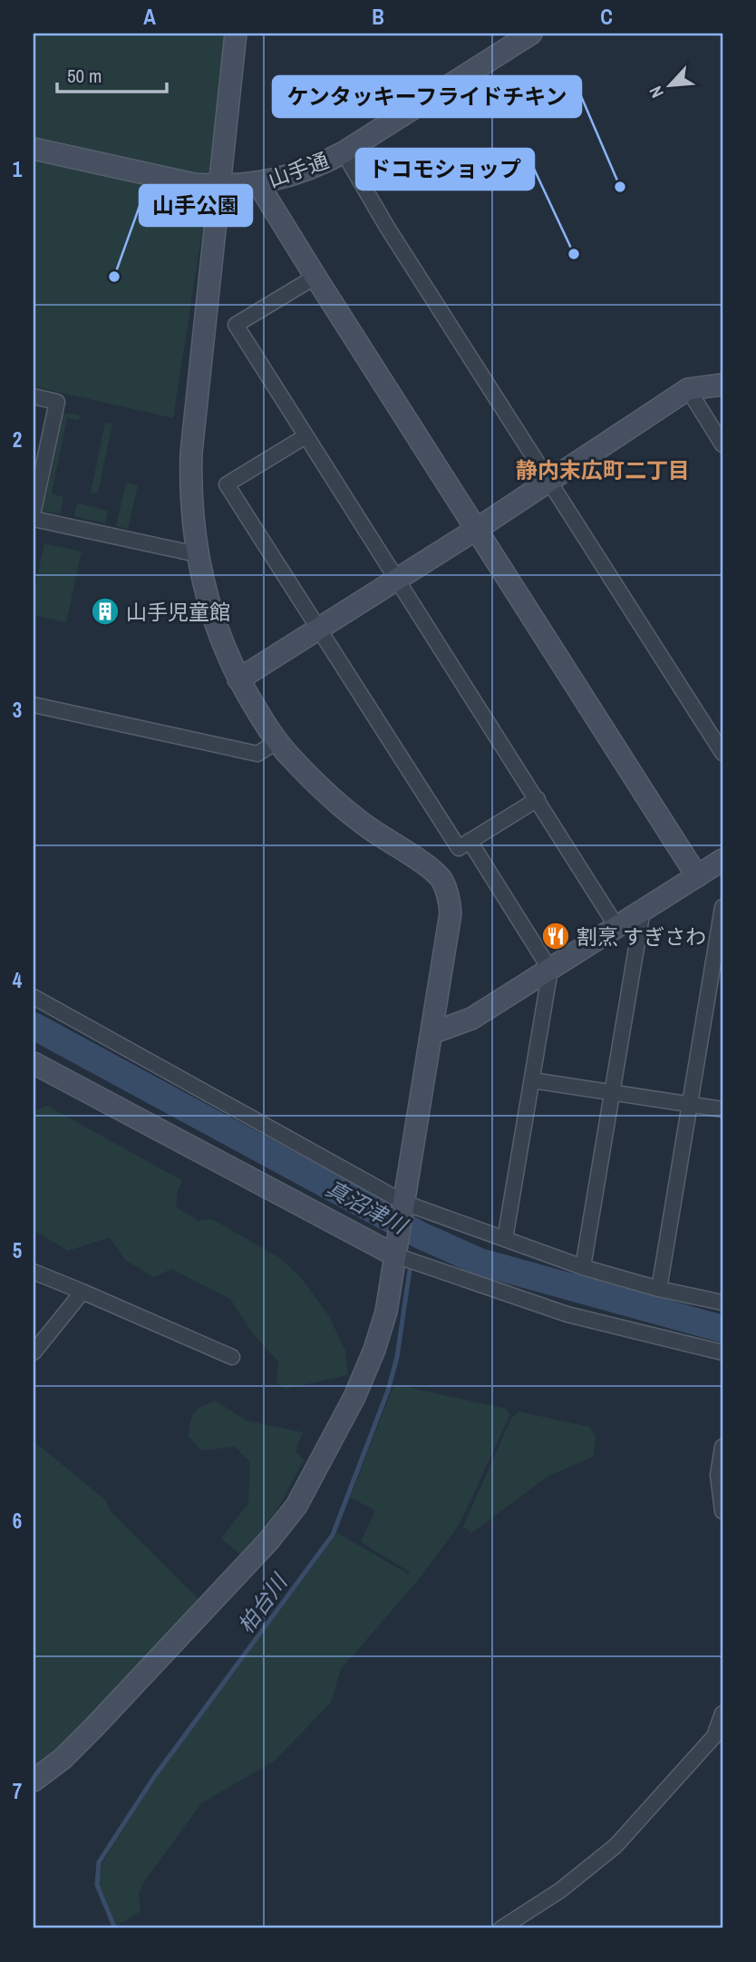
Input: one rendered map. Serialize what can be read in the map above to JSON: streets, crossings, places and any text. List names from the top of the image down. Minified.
{"streets":{"street":["山手通"]},"districts":["静内末広町二丁目"],"water":["真沼津川","柏台川"],"places":{"other":["ケンタッキーフライドチキン","ドコモショップ","山手公園"],"building":["山手児童館"],"restaurant":["割烹 すぎさわ"]},"scale_bar":"50 m","north":"bottom left","grid":{"columns":["A","B","C"],"rows":["1","2","3","4","5","6","7"]}}
